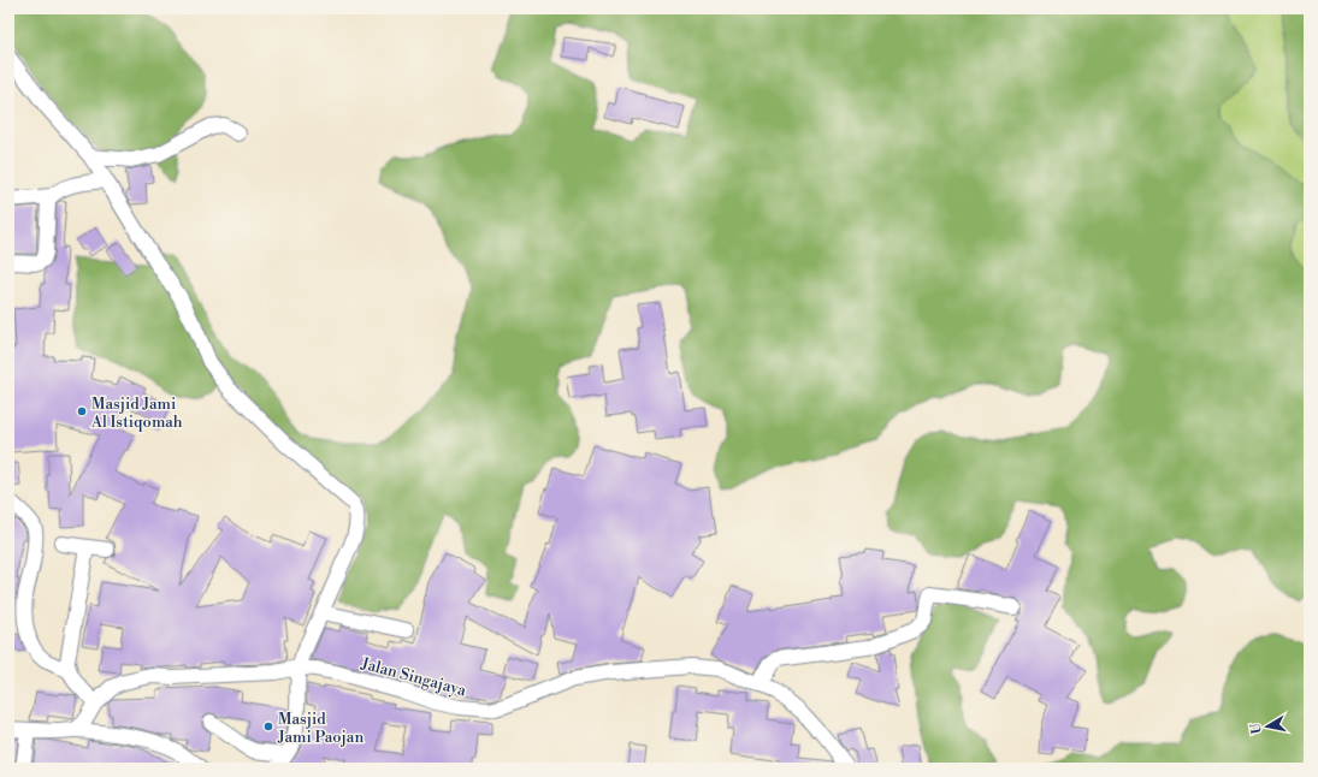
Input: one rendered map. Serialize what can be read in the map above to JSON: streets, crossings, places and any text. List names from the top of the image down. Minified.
{"streets":{"street":["Jalan Singajaya"]},"places":["Masjid Jami Al Istiqomah","Masjid Jami Paojan"],"north":"left"}
